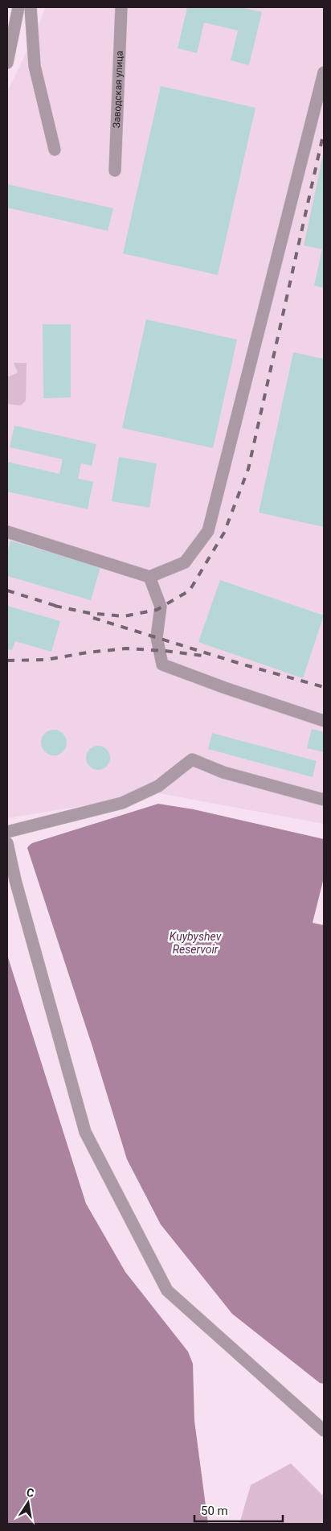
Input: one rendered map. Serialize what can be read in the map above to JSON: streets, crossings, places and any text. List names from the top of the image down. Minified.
{"streets":{"street":["Заводская улица"]},"water":["Kuybyshev Reservoir"],"scale_bar":"50 m","north":"top"}
